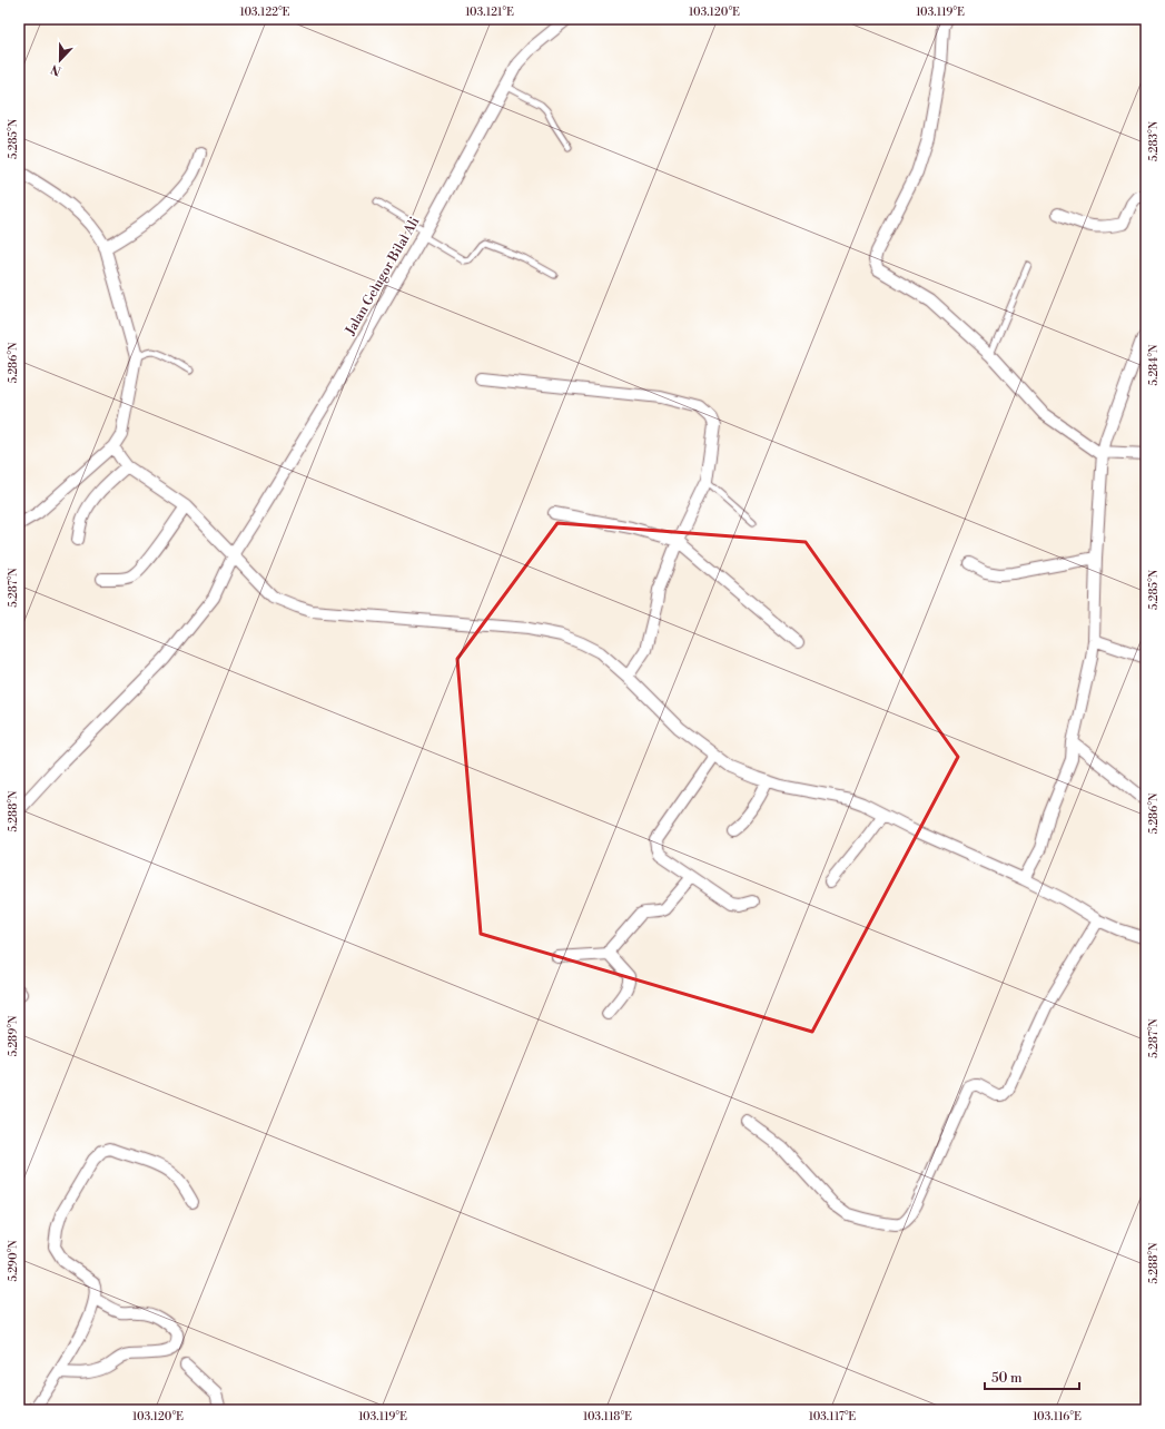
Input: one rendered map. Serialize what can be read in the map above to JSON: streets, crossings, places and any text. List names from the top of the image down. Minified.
{"streets":{"street":["Jalan Gelugor Bilal Ali"]},"scale_bar":"50 m","north":"bottom","coordinates":["103.122°E","103.121°E","103.120°E","103.119°E","5.285°N","5.283°N","5.286°N","5.284°N","5.287°N","5.288°N","5.289°N","5.290°N","103.118°E","103.117°E","103.116°E"]}
